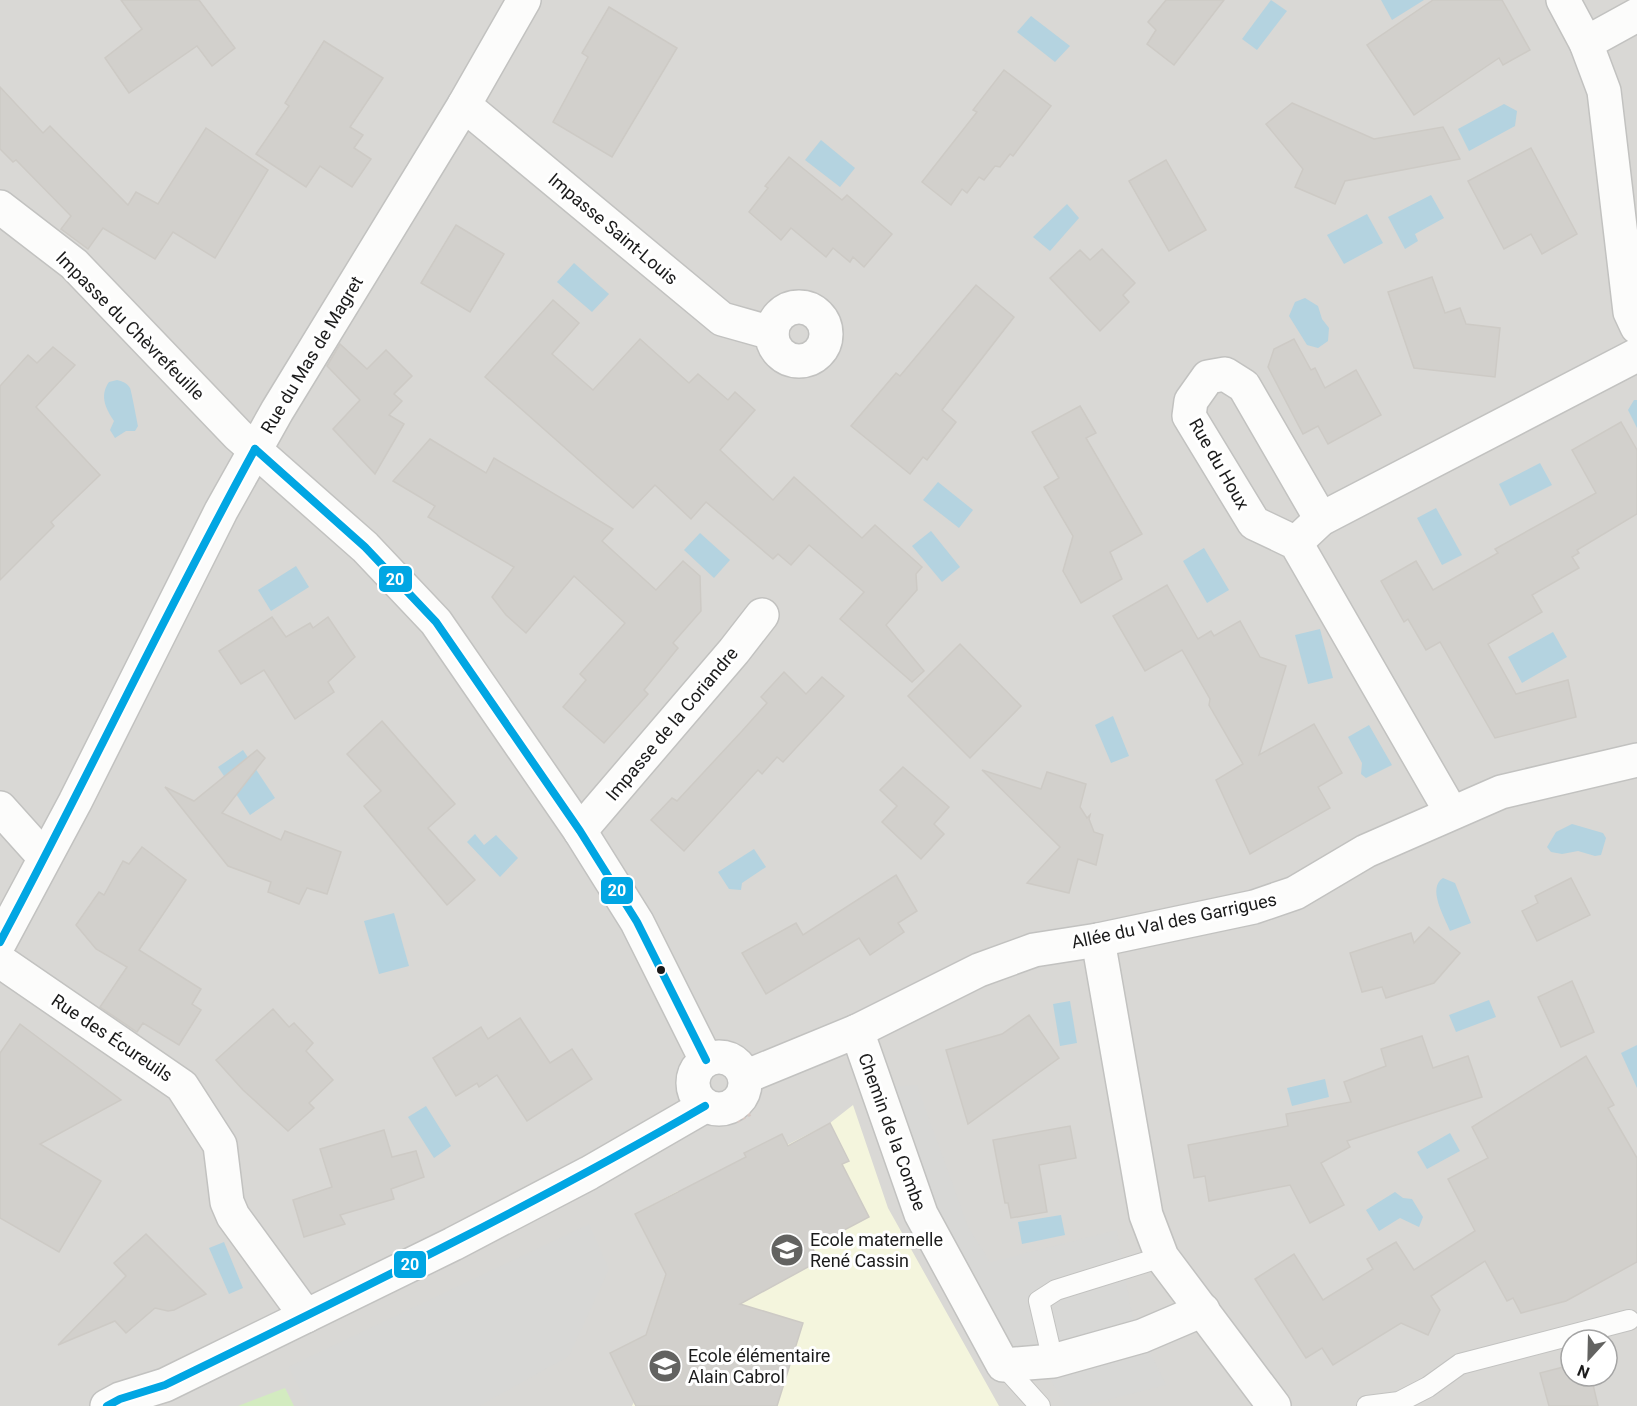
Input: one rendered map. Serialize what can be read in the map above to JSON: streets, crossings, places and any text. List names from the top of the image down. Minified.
{"streets":{"street":["Impasse Saint-Louis","Impasse du Chèvrefeuille","Rue du Mas de Magret","Rue du Houx","Impasse de la Coriandre","Allée du Val des Garrigues","Rue des Écureuils","Chemin de la Combe"]},"crossings":[["Impasse Saint-Louis","Rue du Mas de Magret"],["Impasse du Chèvrefeuille","Rue du Mas de Magret"],["Impasse du Chèvrefeuille","Impasse de la Coriandre"],["Impasse du Chèvrefeuille","Allée du Val des Garrigues"],["Allée du Val des Garrigues","Chemin de la Combe"]],"places":{"school or university":["Ecole maternelle René Cassin","Ecole élémentaire Alain Cabrol"]},"lines":["transit line 20"],"north":"bottom"}
